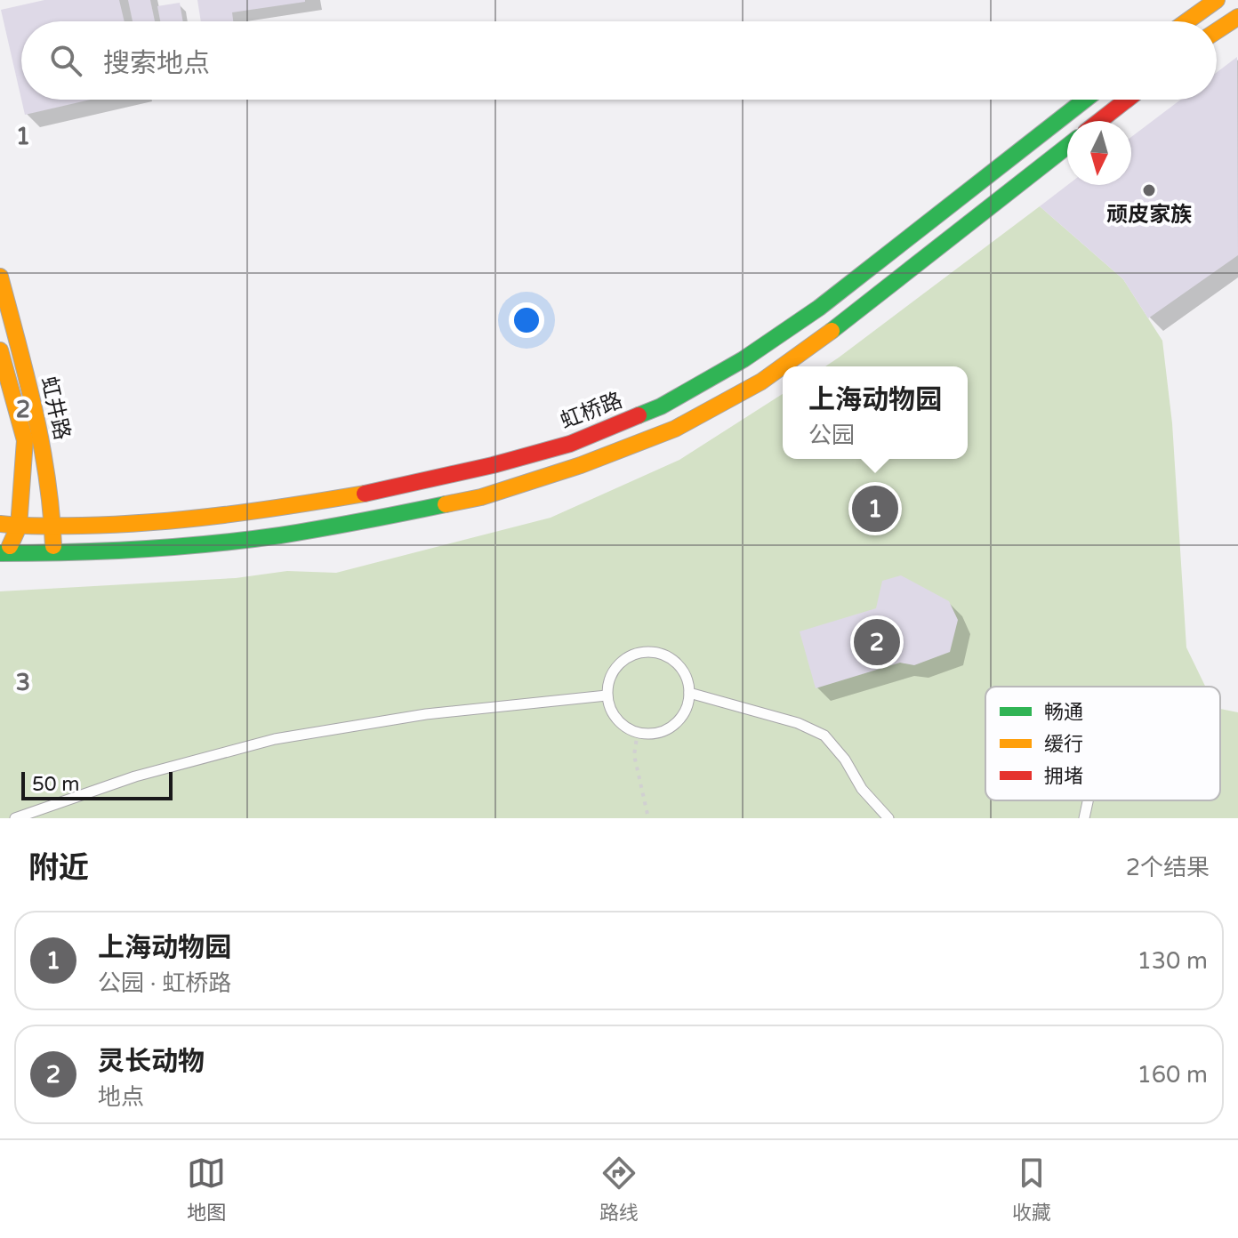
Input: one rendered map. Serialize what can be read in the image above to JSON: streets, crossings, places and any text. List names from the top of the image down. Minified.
{"streets":{"main road":["虹井路","虹桥路"]},"crossings":[["虹井路","虹桥路"]],"places":["顽皮家族"],"legend":["畅通","缓行","拥堵"],"scale_bar":"50 m","north":"bottom","page":{"search":"搜索地点","popup":["上海动物园","公园"],"pins":["1","2"],"scale":"50 m","heading":["附近","2个结果"],"list":[{"mark":"1","name":"上海动物园","note":"公园 · 虹桥路","value":"130 m"},{"mark":"2","name":"灵长动物","note":"地点","value":"160 m"}],"nav":["地图","路线","收藏"]},"grid":{"rows":["1","2","3"]}}
